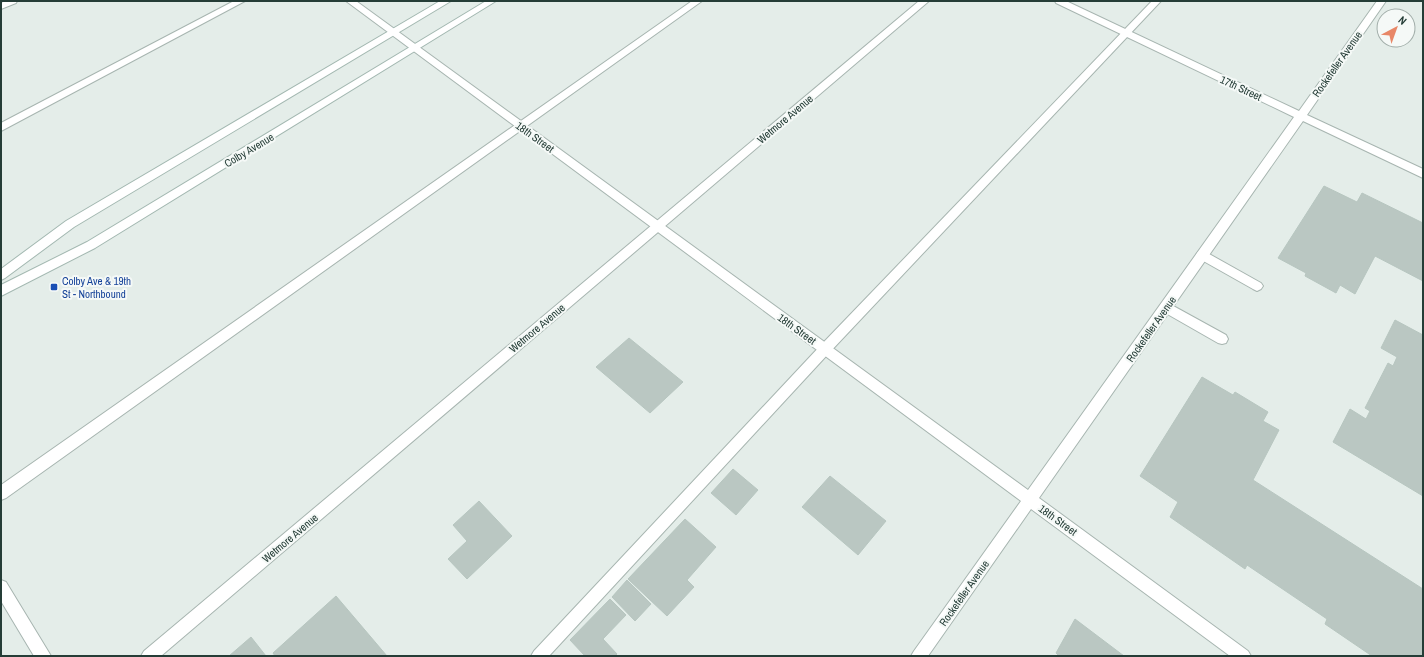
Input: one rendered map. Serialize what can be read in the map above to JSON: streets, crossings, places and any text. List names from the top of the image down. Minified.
{"streets":{"street":["Rockefeller Avenue","17th Street","Wetmore Avenue","18th Street","Colby Avenue"]},"crossings":[["Rockefeller Avenue","17th Street"],["Rockefeller Avenue","18th Street"],["Wetmore Avenue","18th Street"],["18th Street","Colby Avenue"]],"places":{"transit":["Colby Ave & 19th St - Northbound"]},"north":"top right"}
